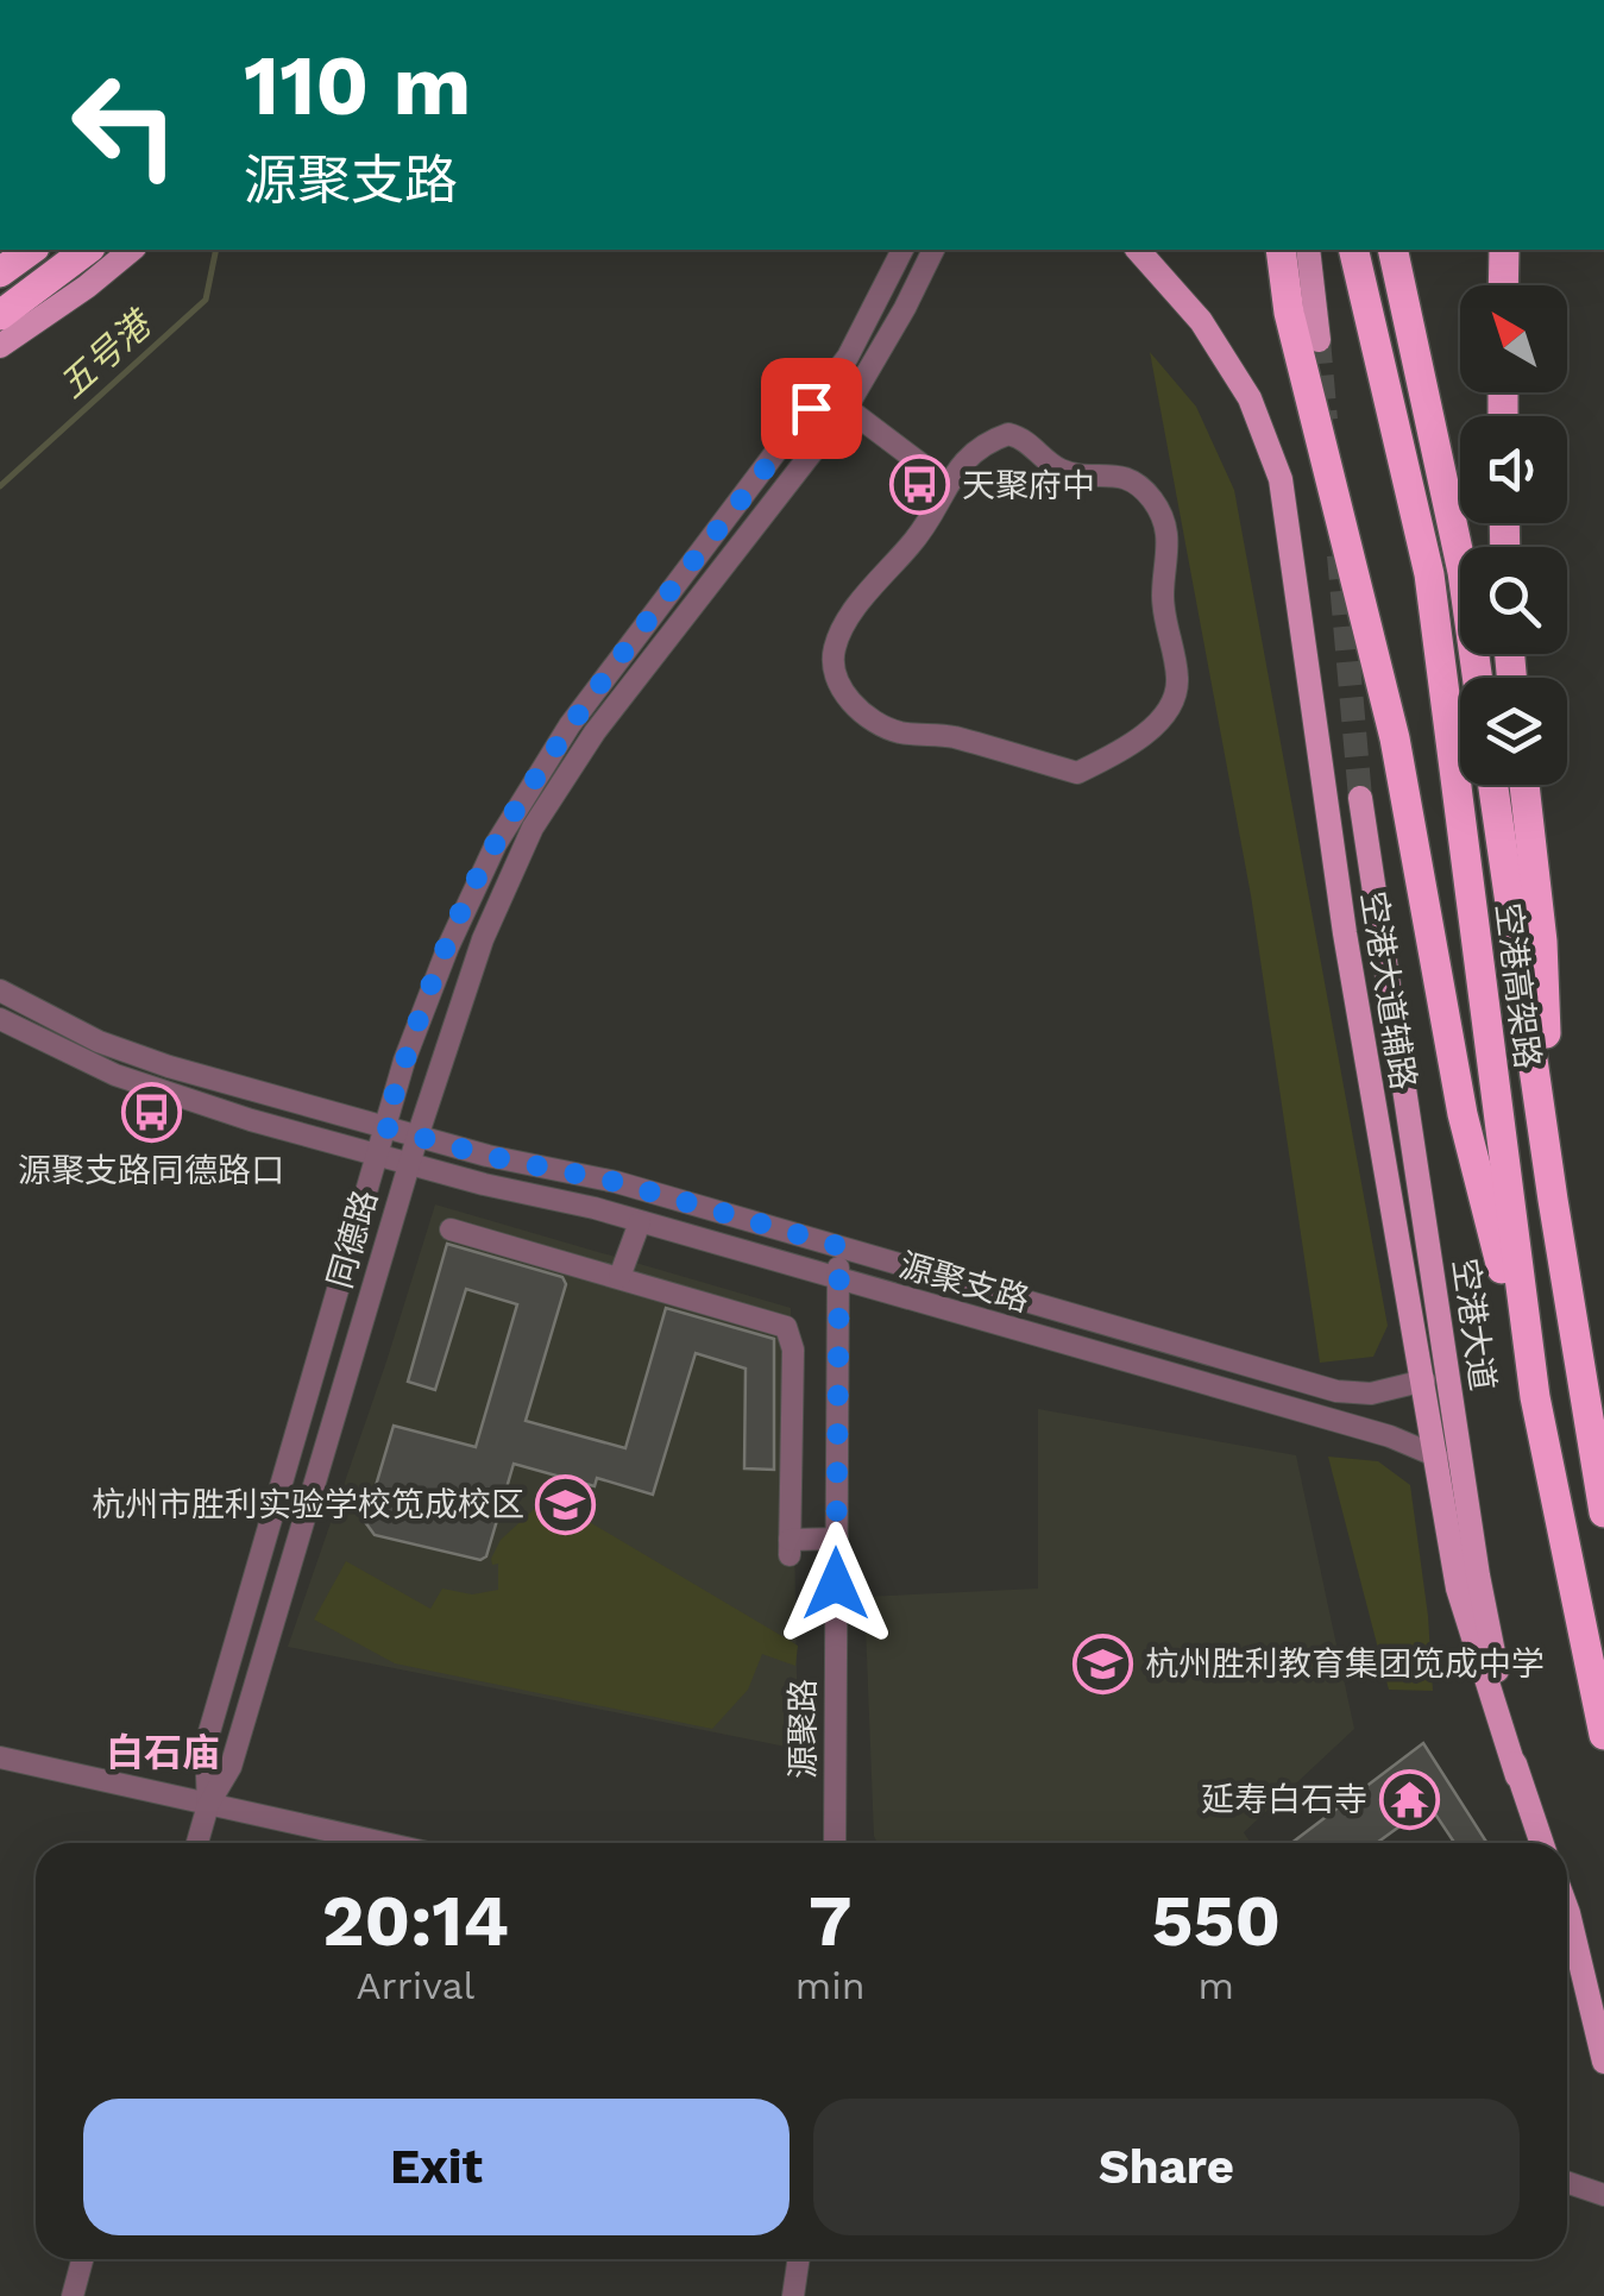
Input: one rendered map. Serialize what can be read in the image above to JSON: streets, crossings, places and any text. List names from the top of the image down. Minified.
{"streets":{"highway":["空港高架路"],"main road":["空港大道辅路","空港大道"],"street":["同德路","源聚支路","源聚路"]},"crossings":[["空港大道辅路","源聚支路"],["空港大道辅路","空港大道"],["同德路","源聚支路"],["源聚支路","源聚路"]],"districts":["白石庙"],"water":["五号港"],"places":{"bus stop":["天聚府中","源聚支路同德路口"],"school or university":["杭州市胜利实验学校笕成校区","杭州胜利教育集团笕成中学"],"temple":["延寿白石寺"]},"north":"top left","page":{"turn":["110 m","源聚支路"],"eta":["20:14","Arrival","7","min","550","m"],"buttons":["Exit","Share"]}}
